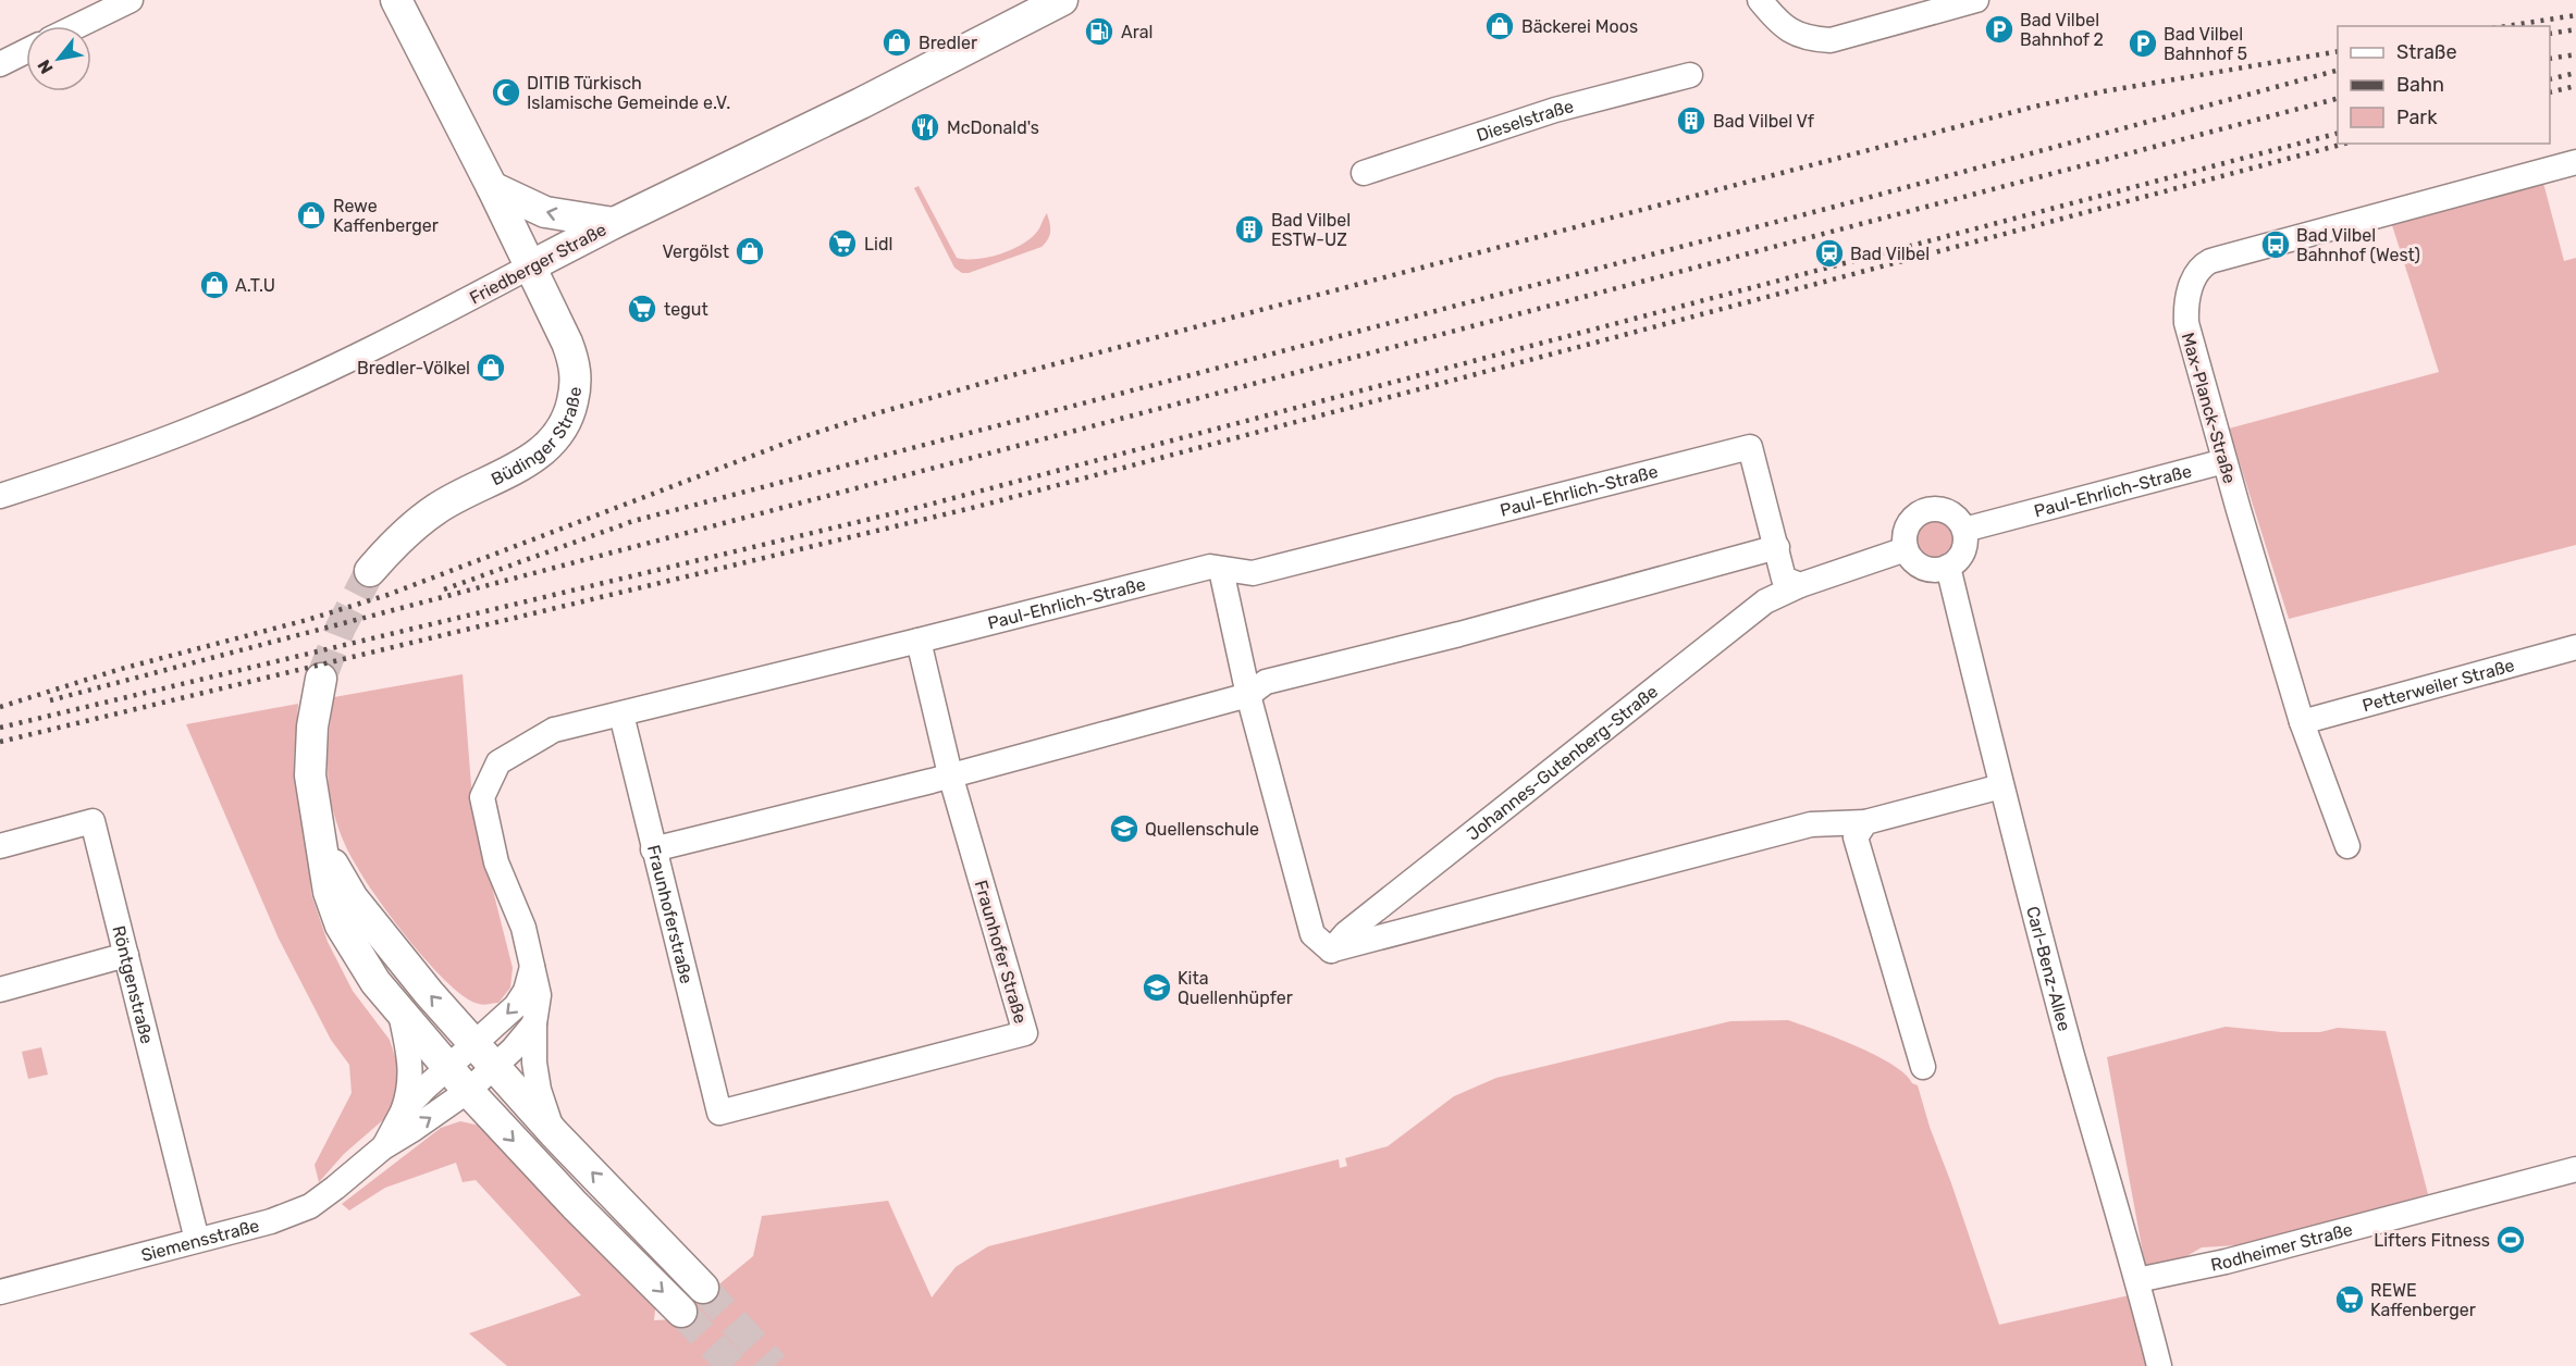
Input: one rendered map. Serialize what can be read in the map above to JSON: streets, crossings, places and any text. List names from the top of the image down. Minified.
{"streets":{"main road":["Friedberger Straße","Büdinger Straße"],"street":["Dieselstraße","Max-Planck-Straße","Paul-Ehrlich-Straße","Petterweiler Straße","Johannes-Gutenberg-Straße","Fraunhoferstraße","Fraunhofer Straße","Carl-Benz-Allee","Röntgenstraße","Siemensstraße","Rodheimer Straße"]},"crossings":[["Friedberger Straße","Büdinger Straße"],["Max-Planck-Straße","Paul-Ehrlich-Straße"],["Max-Planck-Straße","Petterweiler Straße"],["Paul-Ehrlich-Straße","Johannes-Gutenberg-Straße"],["Paul-Ehrlich-Straße","Fraunhoferstraße"],["Paul-Ehrlich-Straße","Fraunhofer Straße"],["Paul-Ehrlich-Straße","Carl-Benz-Allee"],["Fraunhoferstraße","Fraunhofer Straße"],["Carl-Benz-Allee","Rodheimer Straße"],["Röntgenstraße","Siemensstraße"]],"places":{"shop":["Bäckerei Moos","Bredler","Rewe Kaffenberger","Vergölst","A.T.U","Bredler-Völkel"],"parking":["Bad Vilbel Bahnhof 2","Bad Vilbel Bahnhof 5"],"fuel station":["Aral"],"mosque":["DITIB Türkisch Islamische Gemeinde e.V."],"building":["Bad Vilbel Vf","Bad Vilbel ESTW-UZ"],"restaurant":["McDonald's"],"supermarket":["Lidl","tegut","REWE Kaffenberger"],"bus stop":["Bad Vilbel Bahnhof (West)"],"station":["Bad Vilbel"],"school or university":["Quellenschule","Kita Quellenhüpfer"],"sports":["Lifters Fitness"]},"legend":["Straße","Bahn","Park"],"north":"bottom left"}
